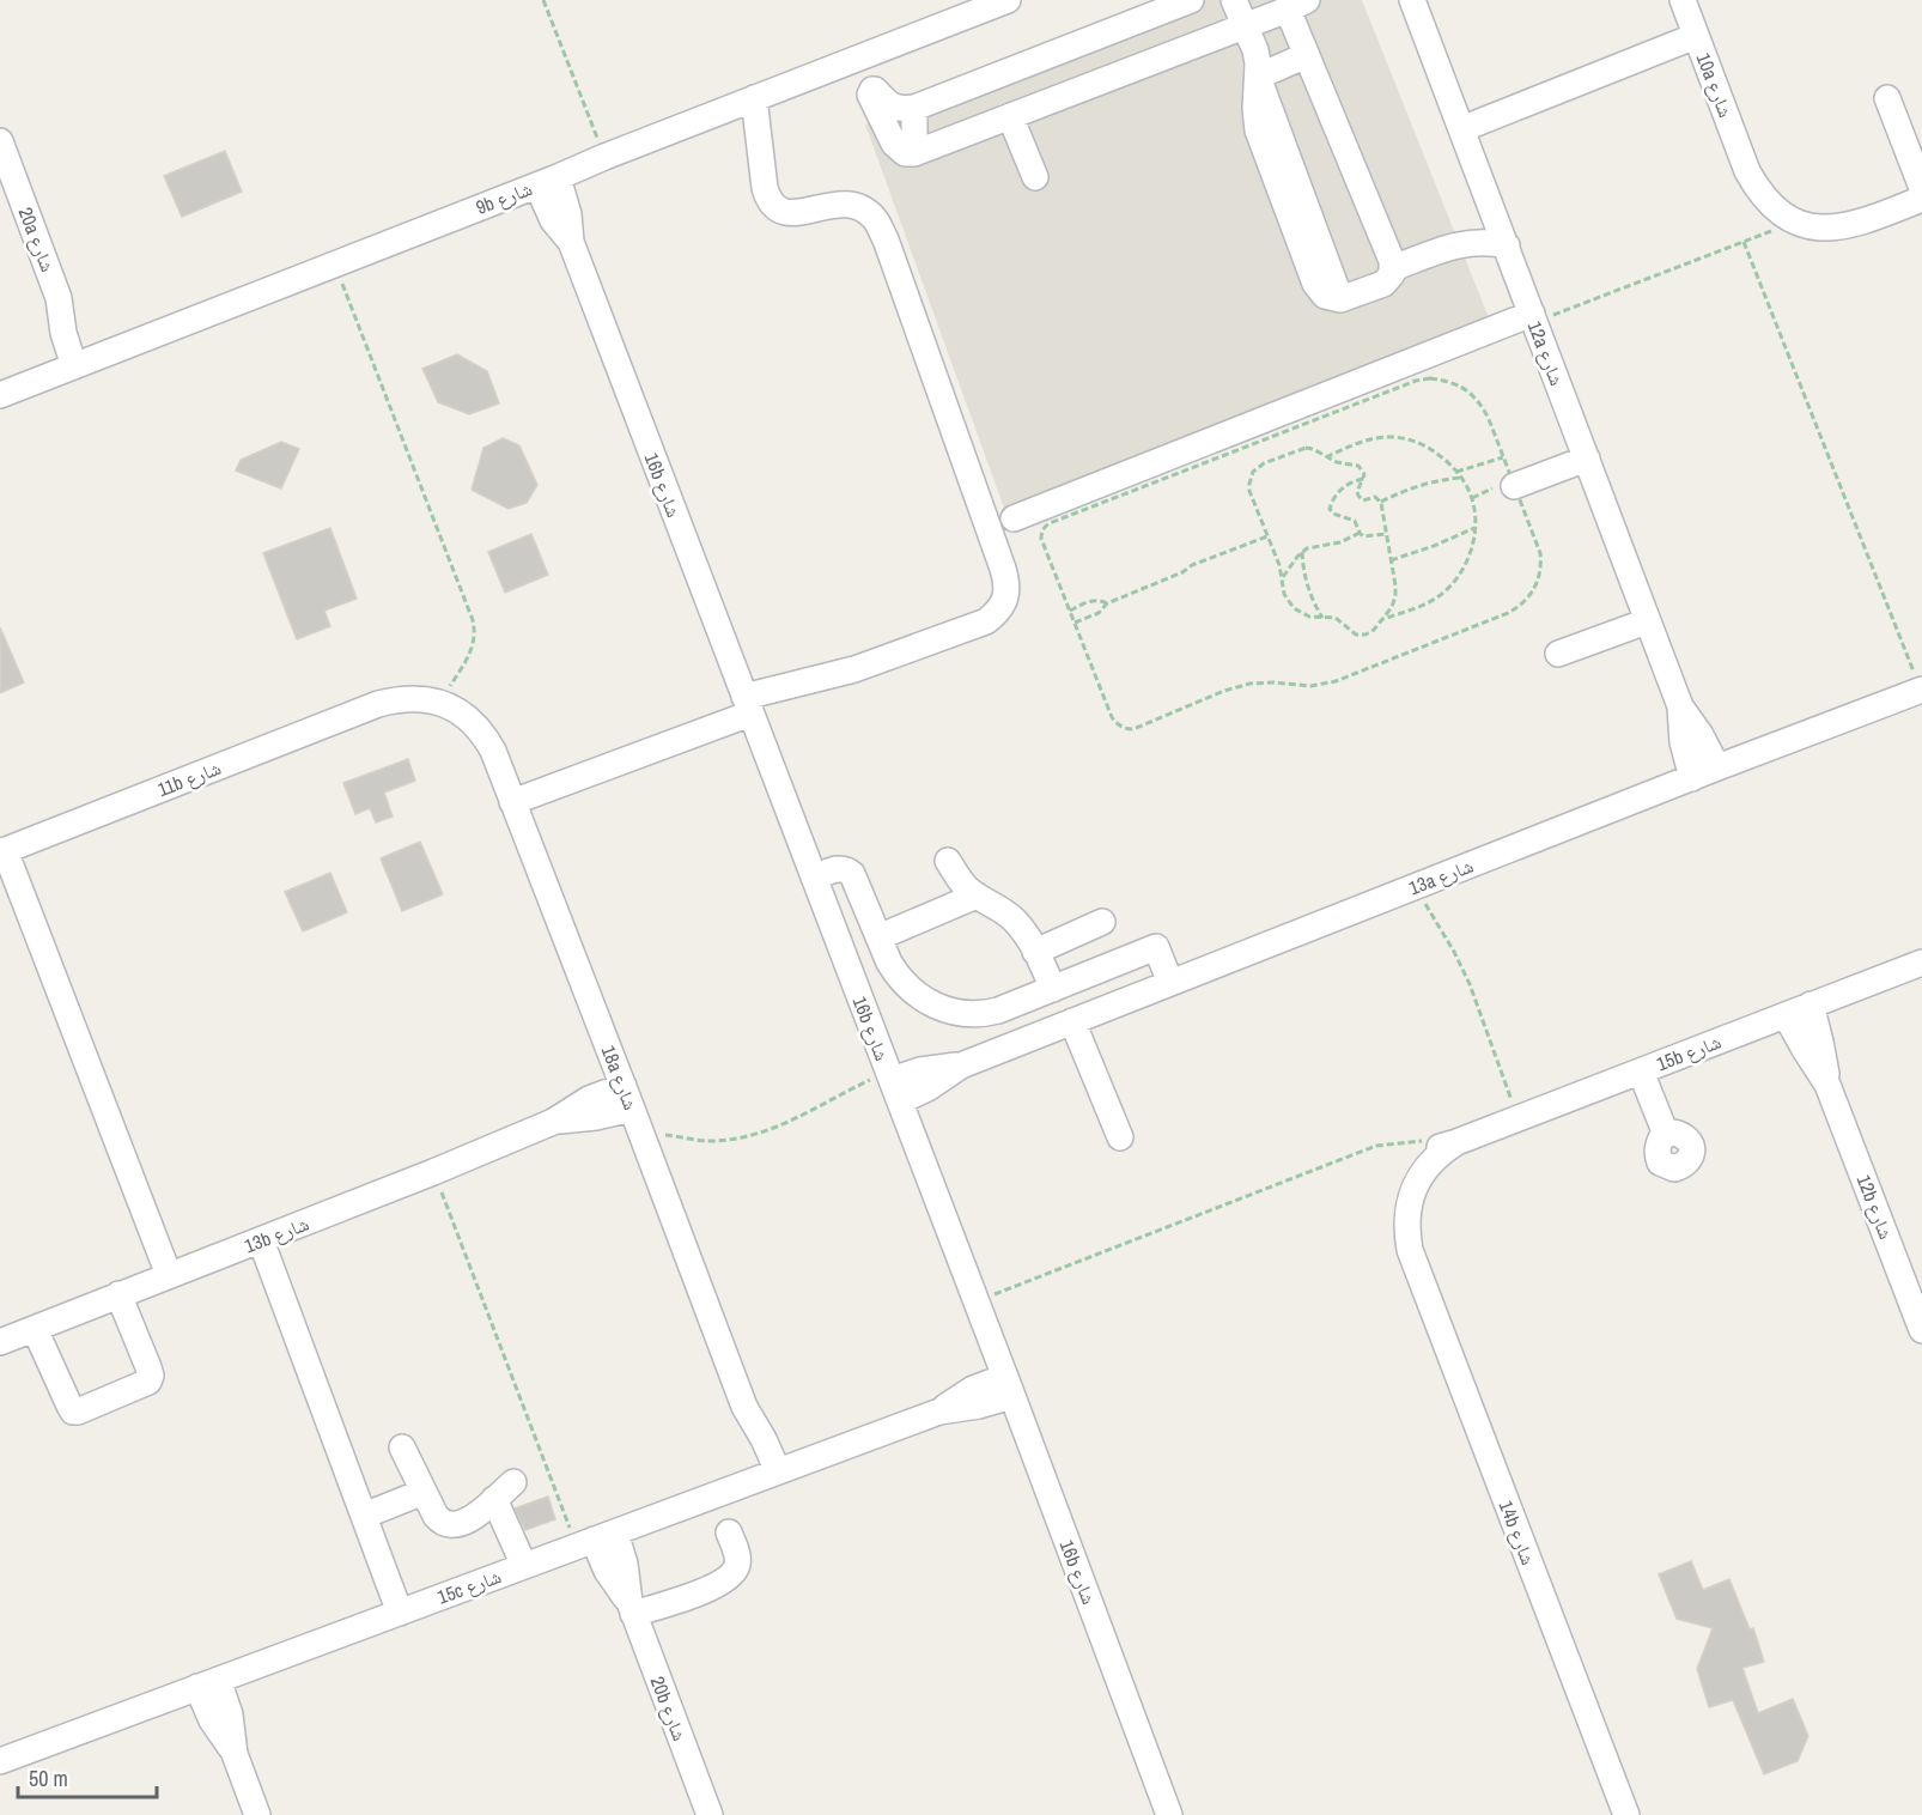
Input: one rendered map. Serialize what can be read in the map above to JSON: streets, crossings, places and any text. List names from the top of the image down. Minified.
{"streets":{"street":["10a شارع","9b شارع","20a شارع","12a شارع","16b شارع","11b شارع","13a شارع","15b شارع","18a شارع","12b شارع","13b شارع","14b شارع","15c شارع","20b شارع"]},"crossings":[["9b شارع","20a شارع"],["9b شارع","16b شارع"],["12a شارع","13a شارع"],["16b شارع","13a شارع"],["16b شارع","15c شارع"],["11b شارع","18a شارع"],["15b شارع","12b شارع"],["15b شارع","14b شارع"],["18a شارع","13b شارع"],["18a شارع","15c شارع"],["15c شارع","20b شارع"]],"scale_bar":"50 m"}
